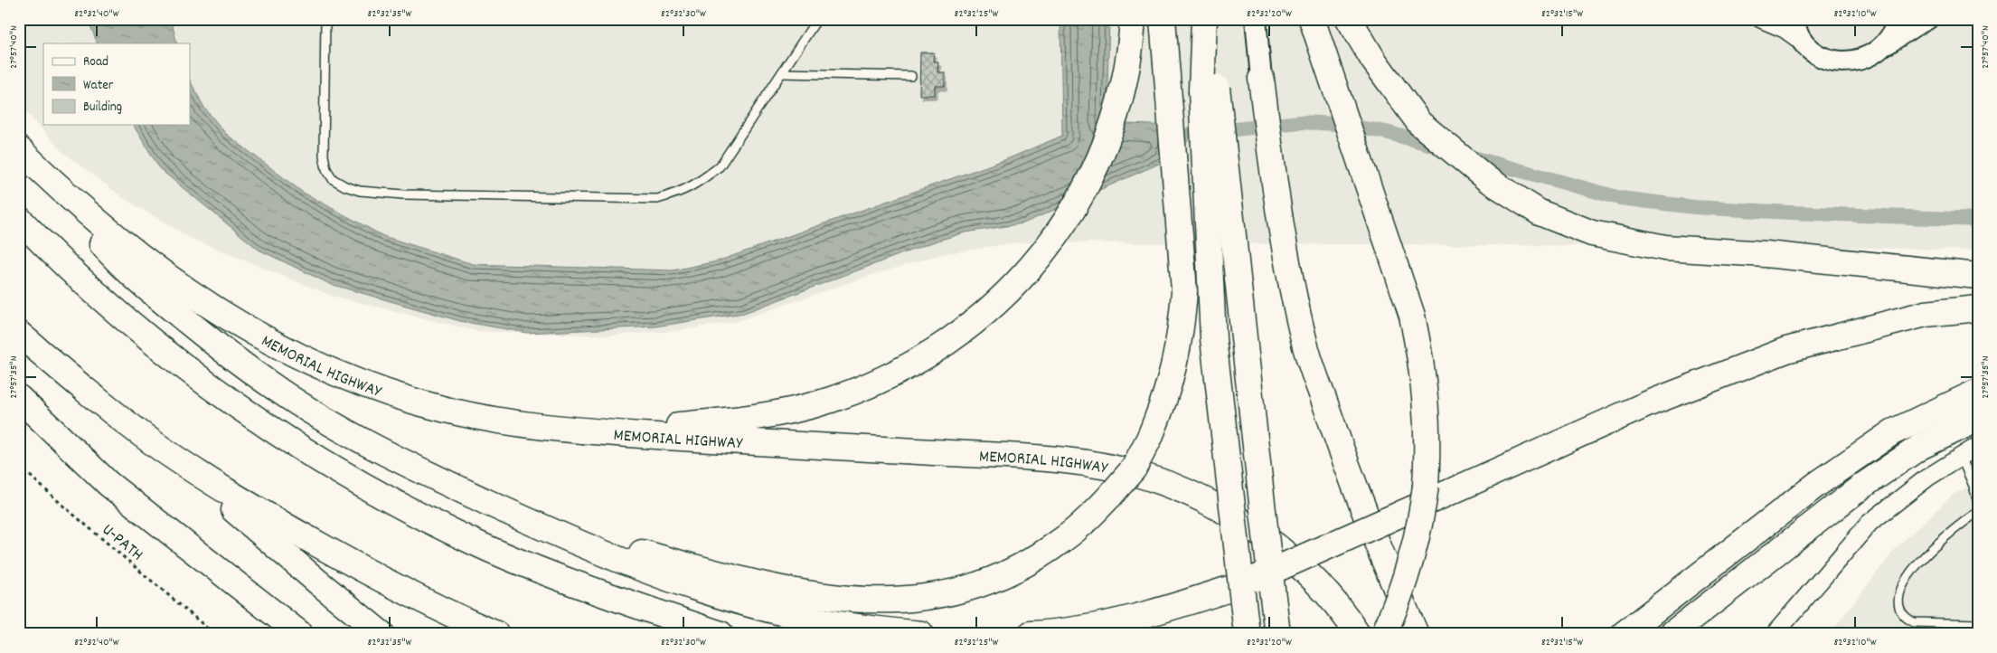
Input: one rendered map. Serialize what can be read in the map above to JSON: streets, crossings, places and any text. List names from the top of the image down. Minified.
{"streets":{"highway":["MEMORIAL HIGHWAY"],"path":["U-PATH"]},"legend":["Road","Water","Building"],"coordinates":["82°32'40\"W","82°32'35\"W","82°32'30\"W","82°32'25\"W","82°32'20\"W","82°32'15\"W","82°32'10\"W","27°57'40\"N","27°57'35\"N"]}
